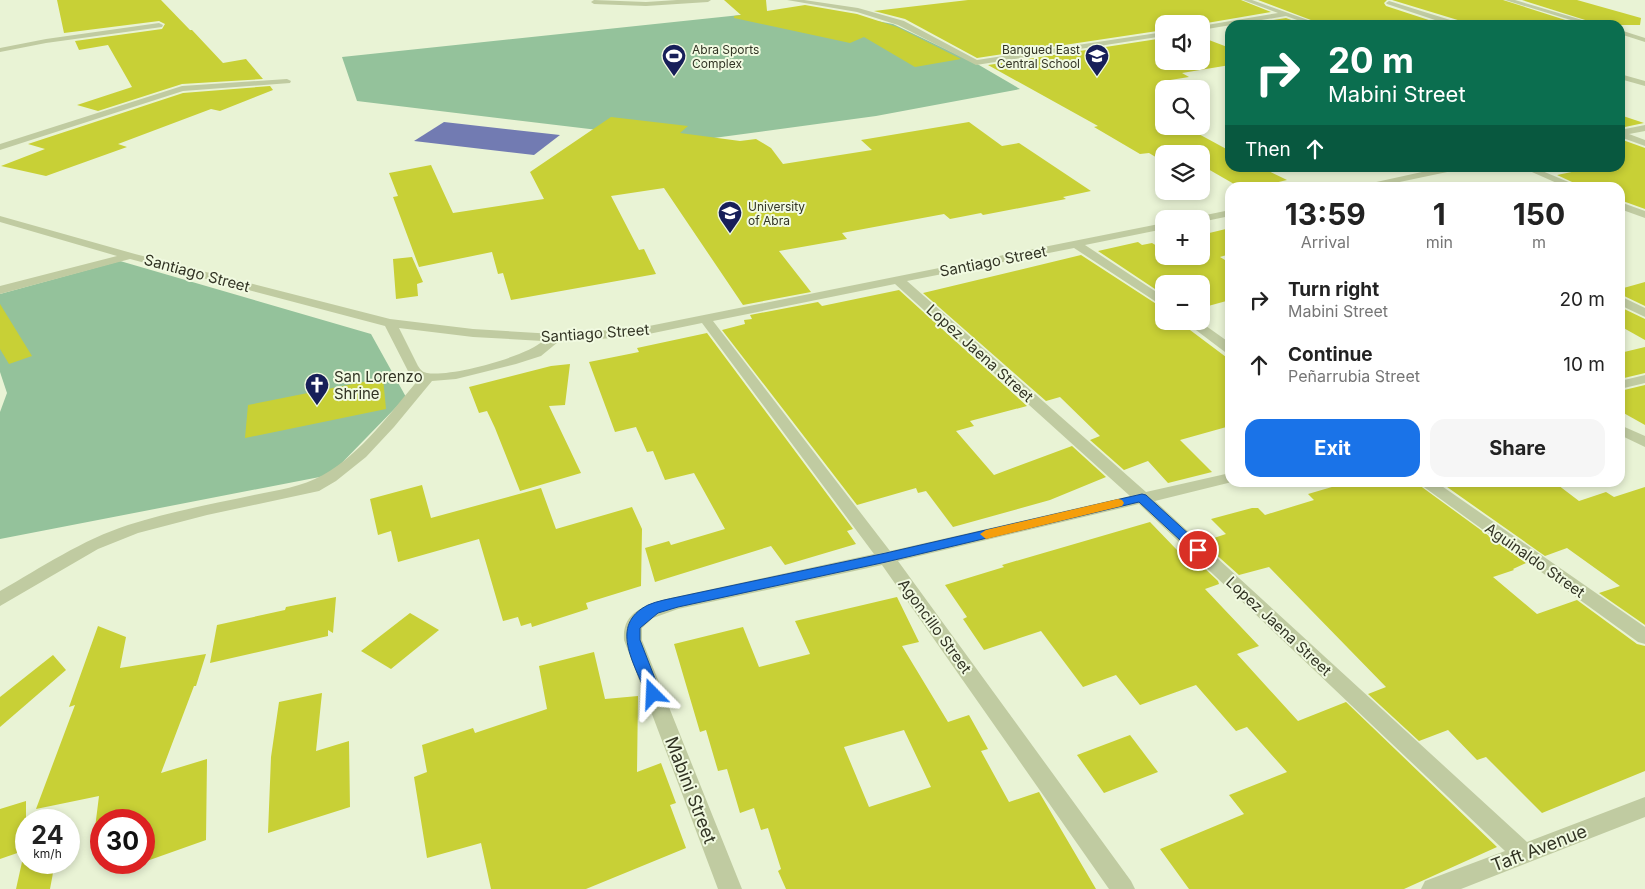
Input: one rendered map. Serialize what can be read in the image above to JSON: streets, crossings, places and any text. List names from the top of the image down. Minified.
{"streets":{"street":["Santiago Street","Lopez Jaena Street","Aguinaldo Street","Agoncillo Street","Mabini Street","Taft Avenue"]},"crossings":[["Santiago Street","Lopez Jaena Street"],["Santiago Street","Agoncillo Street"],["Lopez Jaena Street","Mabini Street"],["Lopez Jaena Street","Taft Avenue"],["Agoncillo Street","Mabini Street"]],"places":{"sports":["Abra Sports Complex"],"school or university":["Bangued East Central School","University of Abra"],"church":["San Lorenzo Shrine"]},"page":{"map_buttons":["+","−"],"turn":["20 m","Mabini Street"],"then":"Then","eta":["13:59","Arrival","1","min","150","m"],"list":[{"name":"Turn right","note":"Mabini Street","value":"20 m"},{"name":"Continue","note":"Peñarrubia Street","value":"10 m"}],"buttons":["Exit","Share"],"speed":"24 km/h","limit":"30"}}
